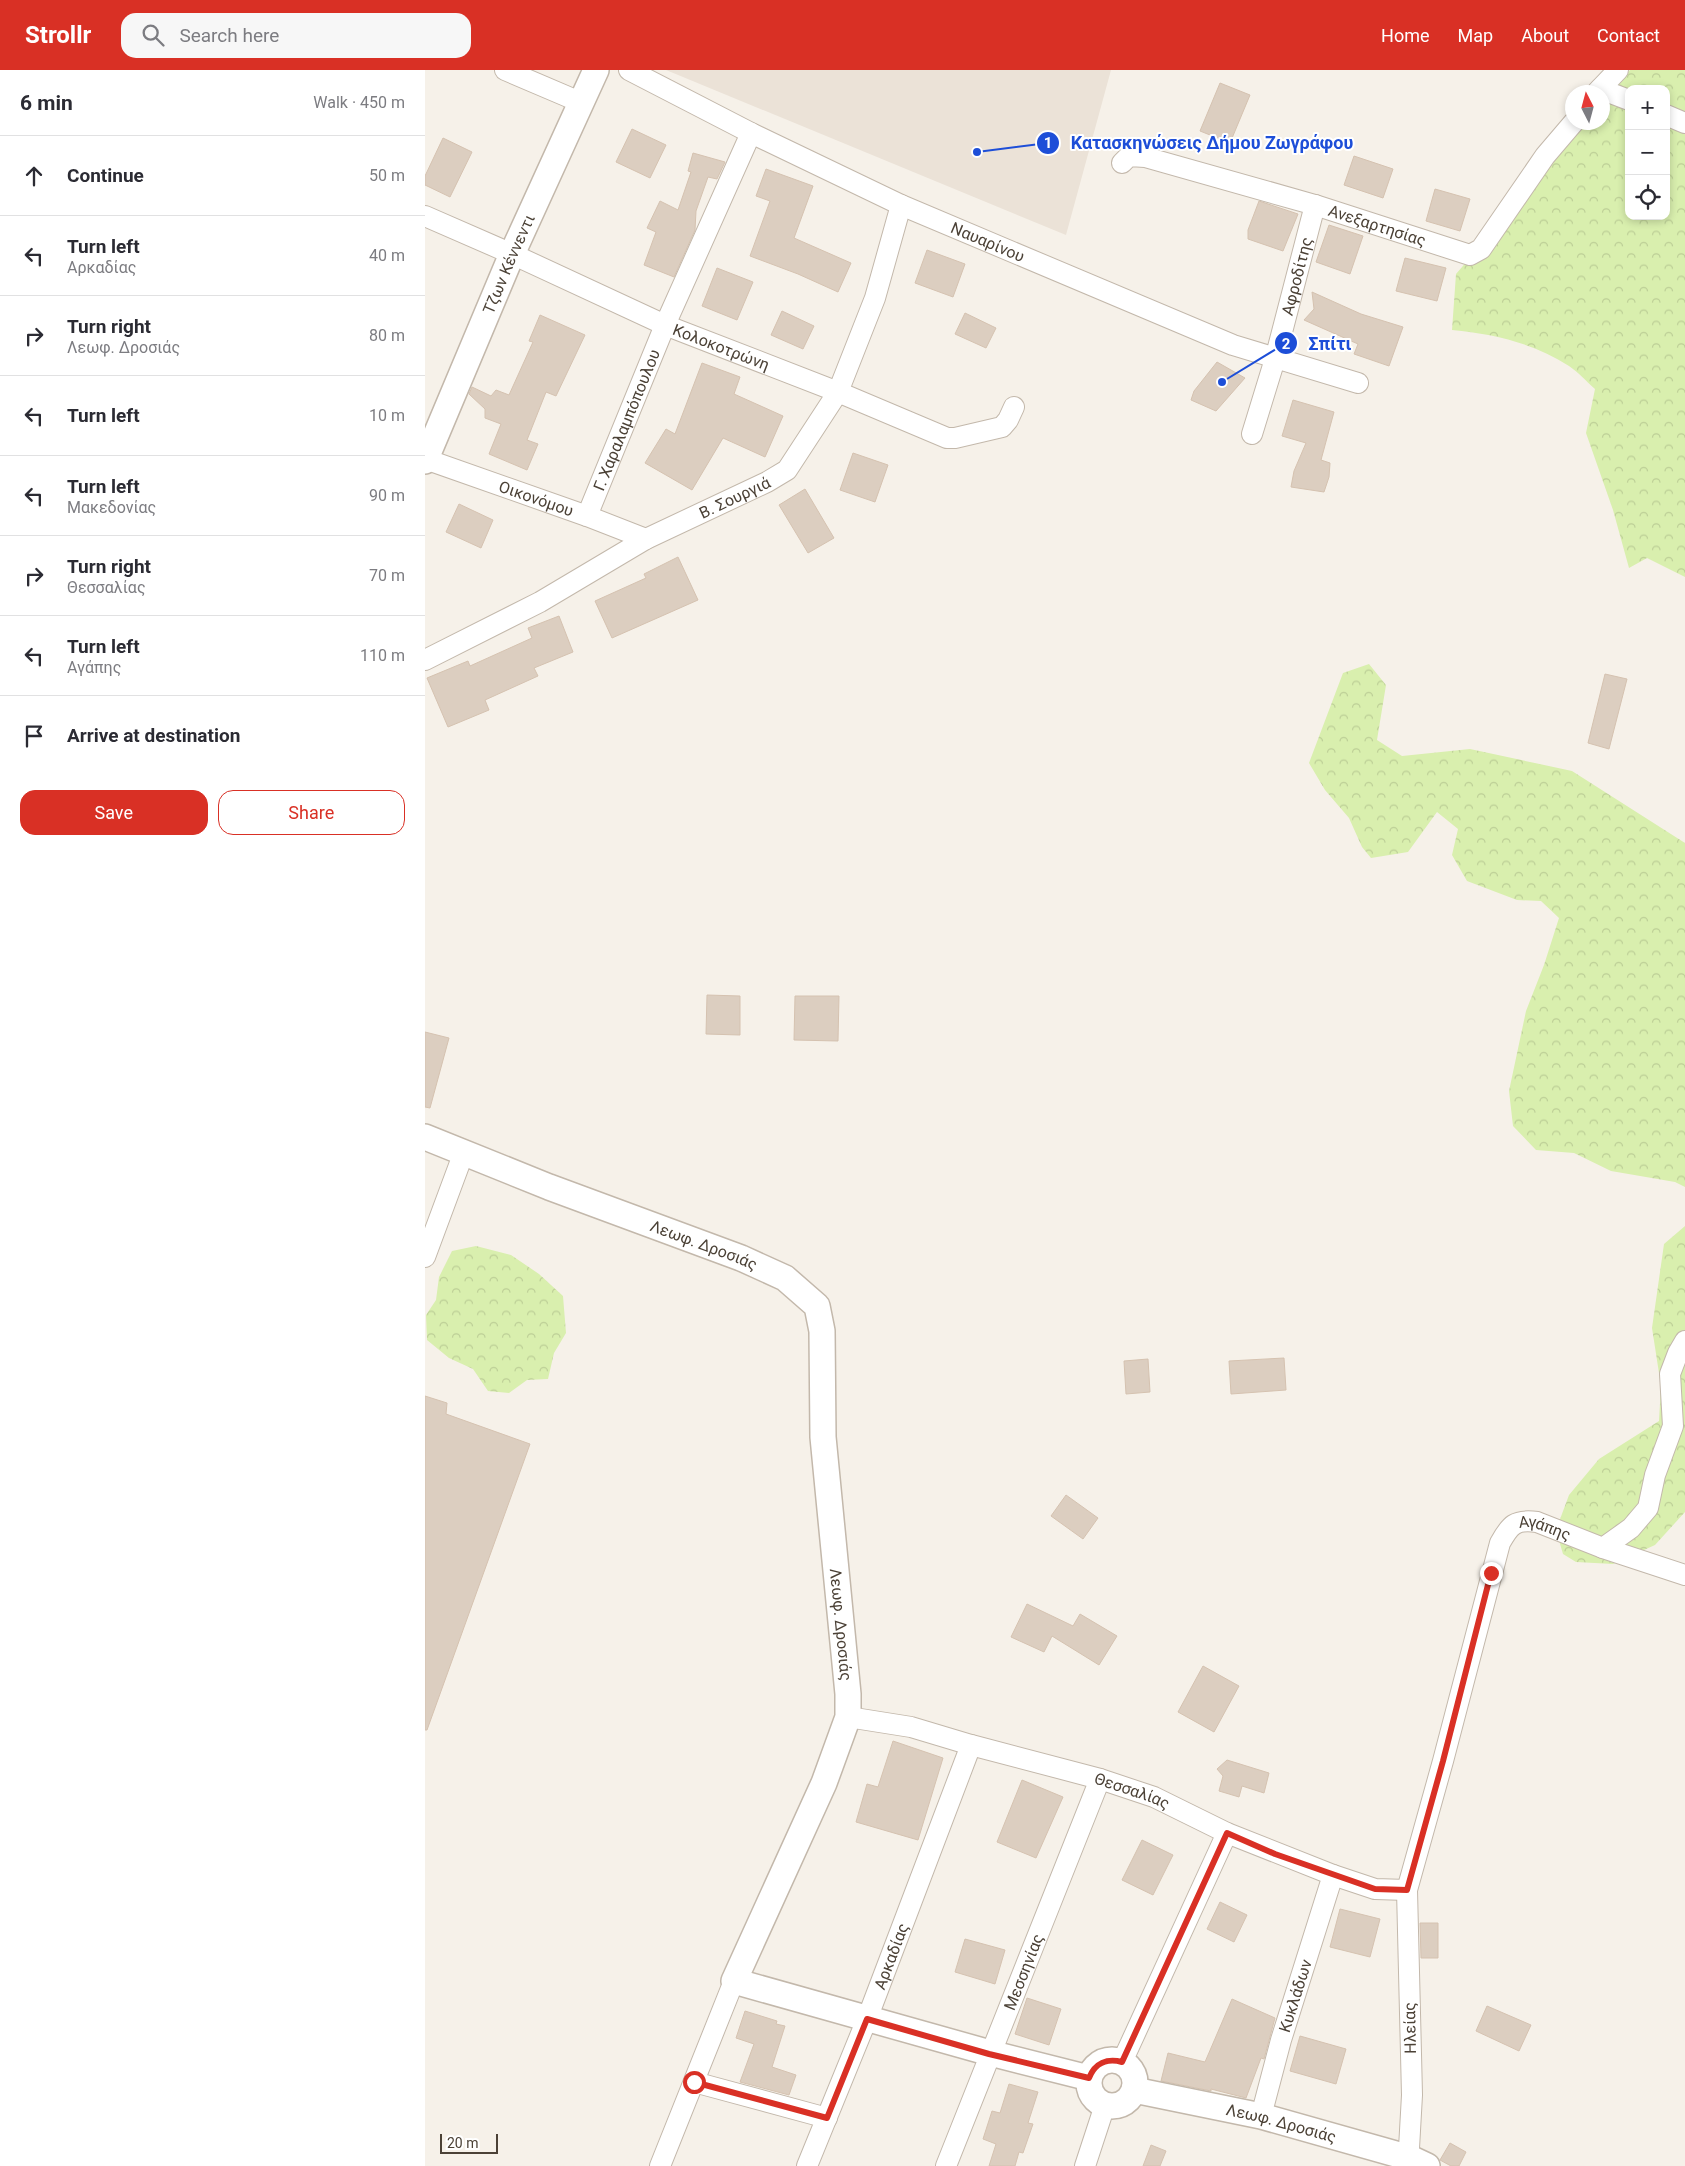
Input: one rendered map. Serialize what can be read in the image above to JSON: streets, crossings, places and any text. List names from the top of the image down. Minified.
{"streets":{"street":["Ανεξαρτησίας","Ναυαρίνου","Τζων Κέννεντι","Αφροδίτης","Κολοκοτρώνη","Γ. Χαραλαμπόπουλου","Β. Σουργιά","Οικονόμου","Λεωφ. Δροσιάς","Αγάπης","Θεσσαλίας","Αρκαδίας","Μεσσηνίας","Κυκλάδων","Ηλείας"]},"crossings":[["Ανεξαρτησίας","Αφροδίτης"],["Ναυαρίνου","Αφροδίτης"],["Ναυαρίνου","Γ. Χαραλαμπόπουλου"],["Ναυαρίνου","Β. Σουργιά"],["Τζων Κέννεντι","Κολοκοτρώνη"],["Τζων Κέννεντι","Οικονόμου"],["Κολοκοτρώνη","Γ. Χαραλαμπόπουλου"],["Κολοκοτρώνη","Β. Σουργιά"],["Γ. Χαραλαμπόπουλου","Οικονόμου"],["Β. Σουργιά","Οικονόμου"],["Λεωφ. Δροσιάς","Θεσσαλίας"],["Λεωφ. Δροσιάς","Κυκλάδων"],["Λεωφ. Δροσιάς","Ηλείας"],["Αγάπης","Θεσσαλίας"],["Αγάπης","Ηλείας"],["Θεσσαλίας","Αρκαδίας"],["Θεσσαλίας","Μεσσηνίας"],["Θεσσαλίας","Κυκλάδων"],["Θεσσαλίας","Ηλείας"]],"places":["Κατασκηνώσεις Δήμου Ζωγράφου","Σπίτι"],"scale_bar":"20 m","north":"top","page":{"header":"Strollr","search":"Search here","nav":["Home","Map","About","Contact"],"heading":["6 min","Walk · 450 m"],"map_buttons":["+","−"],"list":[["Continue","50 m"],["Turn left","Αρκαδίας","40 m"],["Turn right","Λεωφ. Δροσιάς","80 m"],["Turn left","10 m"],["Turn left","Μακεδονίας","90 m"],["Turn right","Θεσσαλίας","70 m"],["Turn left","Αγάπης","110 m"],"Arrive at destination"],"buttons":["Save","Share"],"scale":"20 m"}}
